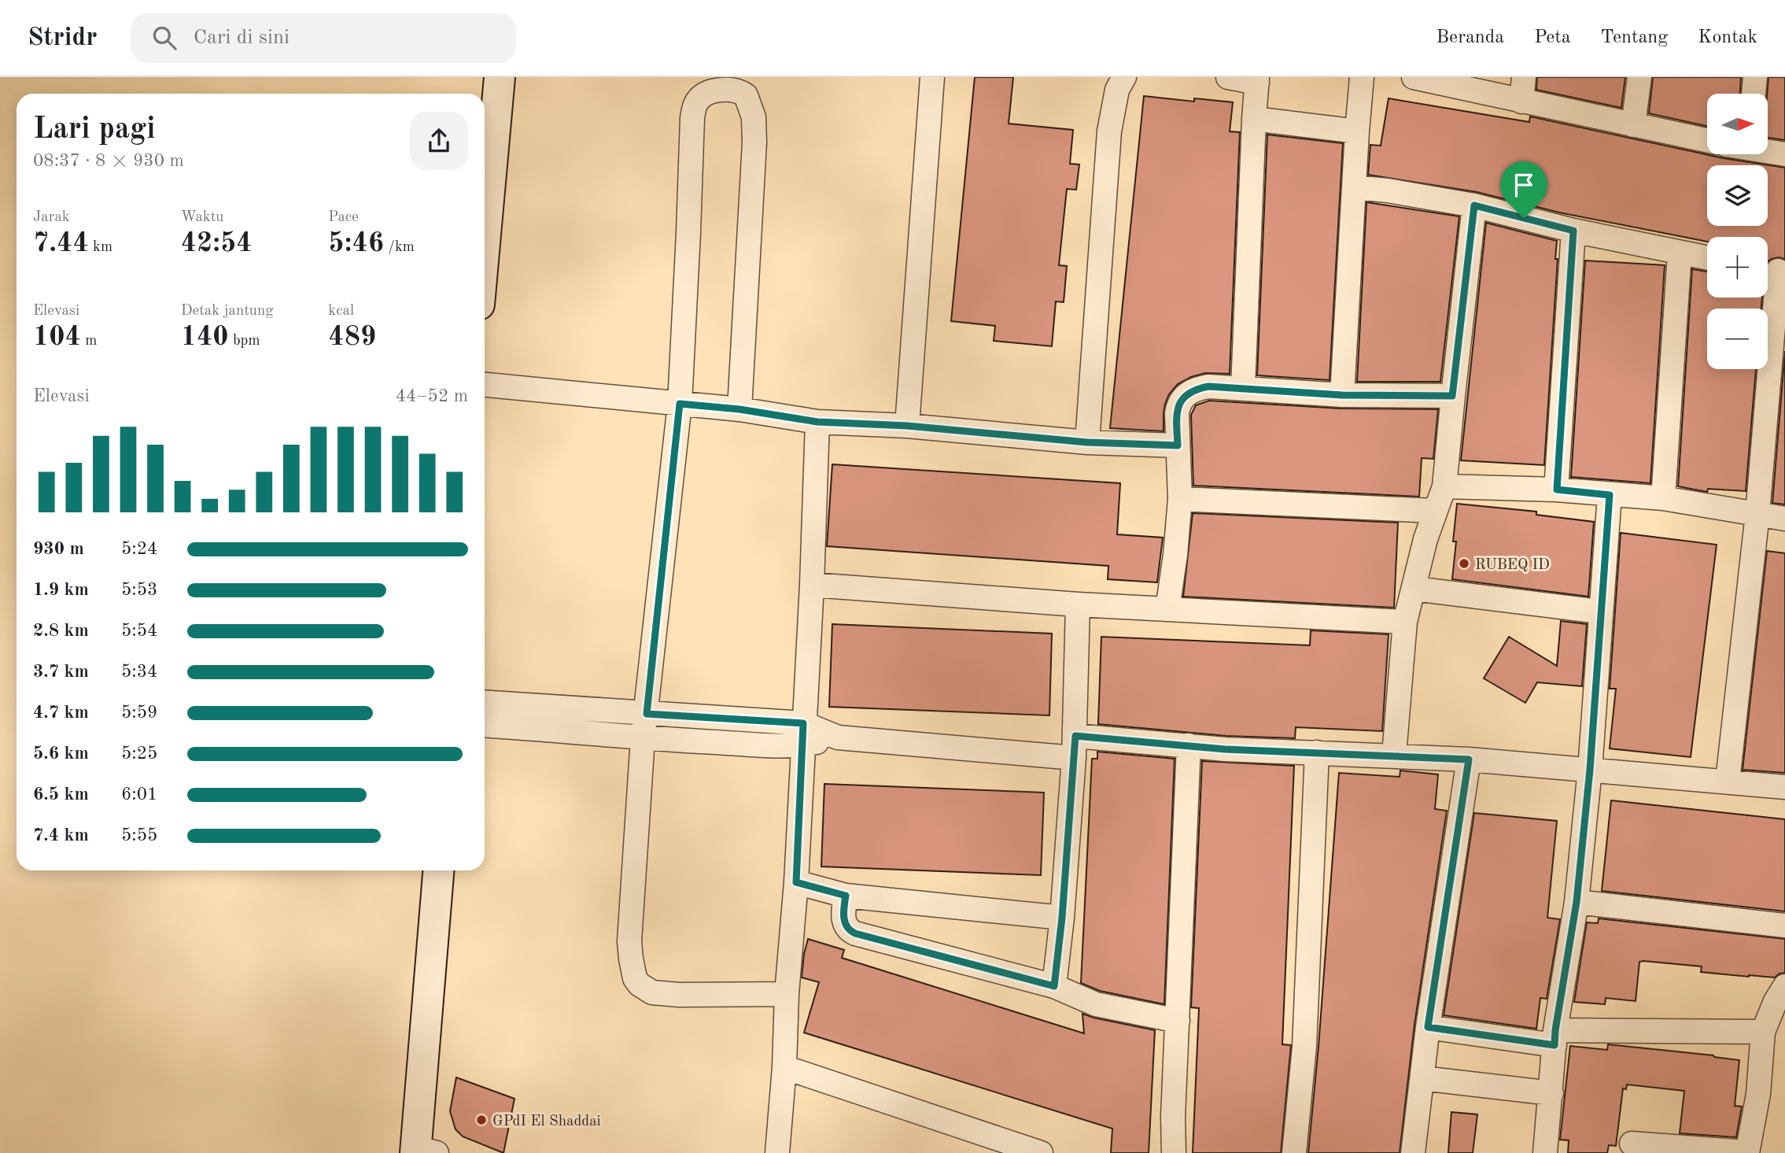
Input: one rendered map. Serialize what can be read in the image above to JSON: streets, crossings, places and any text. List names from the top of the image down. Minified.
{"places":["RUBEQ ID","GPdI El Shaddai"],"north":"right","page":{"header":"Stridr","search":"Cari di sini","nav":["Beranda","Peta","Tentang","Kontak"],"map_buttons":["+","−"],"heading":["Lari pagi","08:37 · 8 × 930 m"],"stats":[["Jarak","7.44 km"],["Waktu","42:54"],["Pace","5:46 /km"],["Elevasi","104 m"],["Detak jantung","140 bpm"],["kcal","489"]],"chart":["Elevasi","44–52 m"],"list":[{"name":"930 m","note":"5:24"},{"name":"1.9 km","note":"5:53"},{"name":"2.8 km","note":"5:54"},{"name":"3.7 km","note":"5:34"},{"name":"4.7 km","note":"5:59"},{"name":"5.6 km","note":"5:25"},{"name":"6.5 km","note":"6:01"},{"name":"7.4 km","note":"5:55"}]}}
